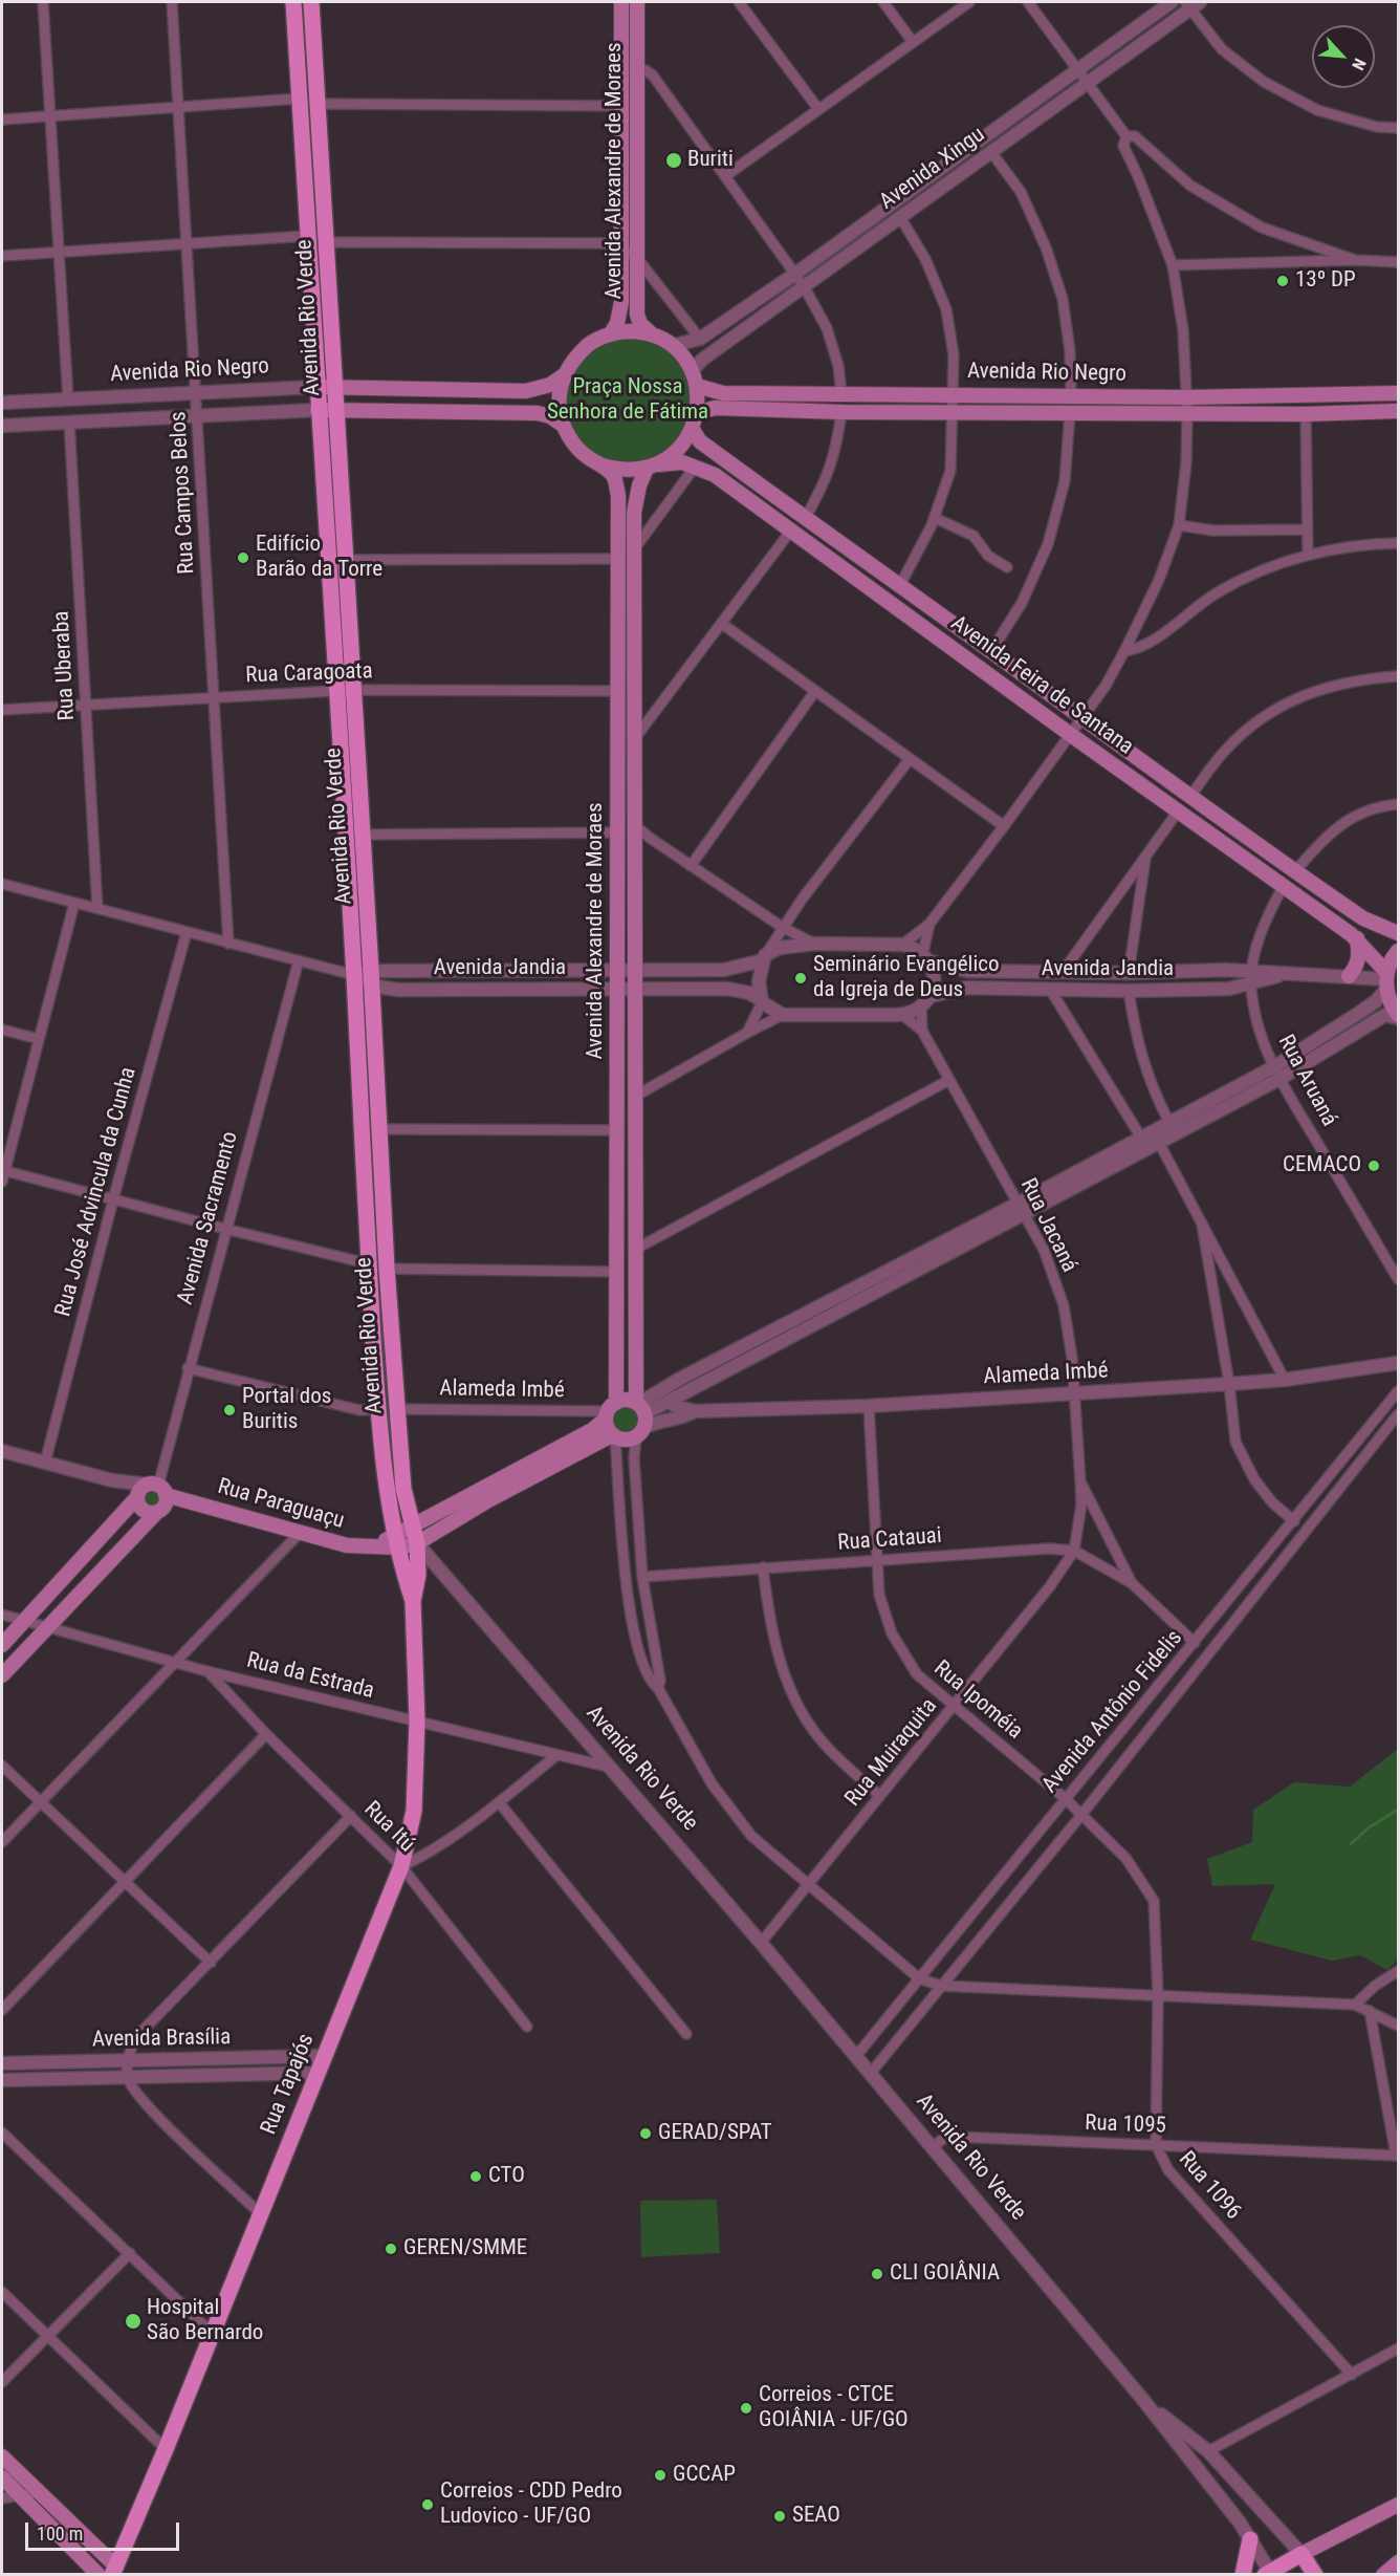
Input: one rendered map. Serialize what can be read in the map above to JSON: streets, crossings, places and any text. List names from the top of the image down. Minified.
{"streets":{"main road":["Avenida Alexandre de Moraes","Avenida Rio Verde","Avenida Rio Negro","Avenida Feira de Santana","Rua Paraguaçu","Rua Tapajós"],"street":["Avenida Xingu","Rua Campos Belos","Rua Uberaba","Rua Caragoata","Avenida Jandia","Rua Aruaná","Rua José Advincula da Cunha","Avenida Sacramento","Rua Jacaná","Alameda Imbé","Rua Catauai","Rua da Estrada","Rua Ipoméia","Avenida Antônio Fidelis","Rua Muiraquita","Rua Itú","Avenida Brasília","Rua 1095","Rua 1096"]},"crossings":[["Avenida Xingu","Avenida Alexandre de Moraes"],["Avenida Xingu","Avenida Rio Negro"],["Avenida Xingu","Avenida Feira de Santana"],["Avenida Alexandre de Moraes","Avenida Rio Negro"],["Avenida Alexandre de Moraes","Rua Caragoata"],["Avenida Alexandre de Moraes","Avenida Feira de Santana"],["Avenida Alexandre de Moraes","Avenida Jandia"],["Avenida Alexandre de Moraes","Alameda Imbé"],["Avenida Alexandre de Moraes","Rua Catauai"],["Avenida Alexandre de Moraes","Avenida Antônio Fidelis"],["Avenida Alexandre de Moraes","Rua Muiraquita"],["Avenida Rio Verde","Avenida Rio Negro"],["Avenida Rio Verde","Rua Caragoata"],["Avenida Rio Verde","Avenida Jandia"],["Avenida Rio Verde","Alameda Imbé"],["Avenida Rio Verde","Rua Paraguaçu"],["Avenida Rio Verde","Rua da Estrada"],["Avenida Rio Verde","Avenida Antônio Fidelis"],["Avenida Rio Verde","Rua Muiraquita"],["Avenida Rio Verde","Rua Tapajós"],["Avenida Rio Verde","Rua 1095"],["Avenida Rio Negro","Rua Campos Belos"],["Avenida Rio Negro","Rua Uberaba"],["Avenida Rio Negro","Avenida Feira de Santana"],["Rua Campos Belos","Rua Caragoata"],["Rua Campos Belos","Avenida Jandia"],["Rua Uberaba","Rua Caragoata"],["Rua Uberaba","Avenida Jandia"],["Avenida Feira de Santana","Avenida Jandia"],["Avenida Feira de Santana","Rua Aruaná"],["Avenida Jandia","Rua Aruaná"],["Avenida Jandia","Rua José Advincula da Cunha"],["Avenida Jandia","Avenida Sacramento"],["Rua José Advincula da Cunha","Rua Paraguaçu"],["Avenida Sacramento","Rua Paraguaçu"],["Rua Jacaná","Alameda Imbé"],["Rua Jacaná","Rua Catauai"],["Rua Jacaná","Avenida Antônio Fidelis"],["Rua Jacaná","Rua Muiraquita"],["Alameda Imbé","Rua Ipoméia"],["Rua Paraguaçu","Rua Tapajós"],["Rua Catauai","Rua Ipoméia"],["Rua Catauai","Rua Muiraquita"],["Rua da Estrada","Rua Itú"],["Rua da Estrada","Rua Tapajós"],["Rua Ipoméia","Avenida Antônio Fidelis"],["Rua Ipoméia","Rua Muiraquita"],["Rua Ipoméia","Rua 1096"],["Rua Itú","Rua Tapajós"],["Avenida Brasília","Rua Tapajós"],["Rua 1095","Rua 1096"]],"parks":["Praça Nossa Senhora de Fátima"],"places":["Buriti","13º DP","Edifício Barão da Torre","Seminário Evangélico da Igreja de Deus","CEMACO","Portal dos Buritis","GERAD/SPAT","CTO","GEREN/SMME","CLI GOIÂNIA","Hospital São Bernardo","Correios - CTCE GOIÂNIA - UF/GO","GCCAP","Correios - CDD Pedro Ludovico - UF/GO","SEAO"],"scale_bar":"100 m","north":"bottom right"}
